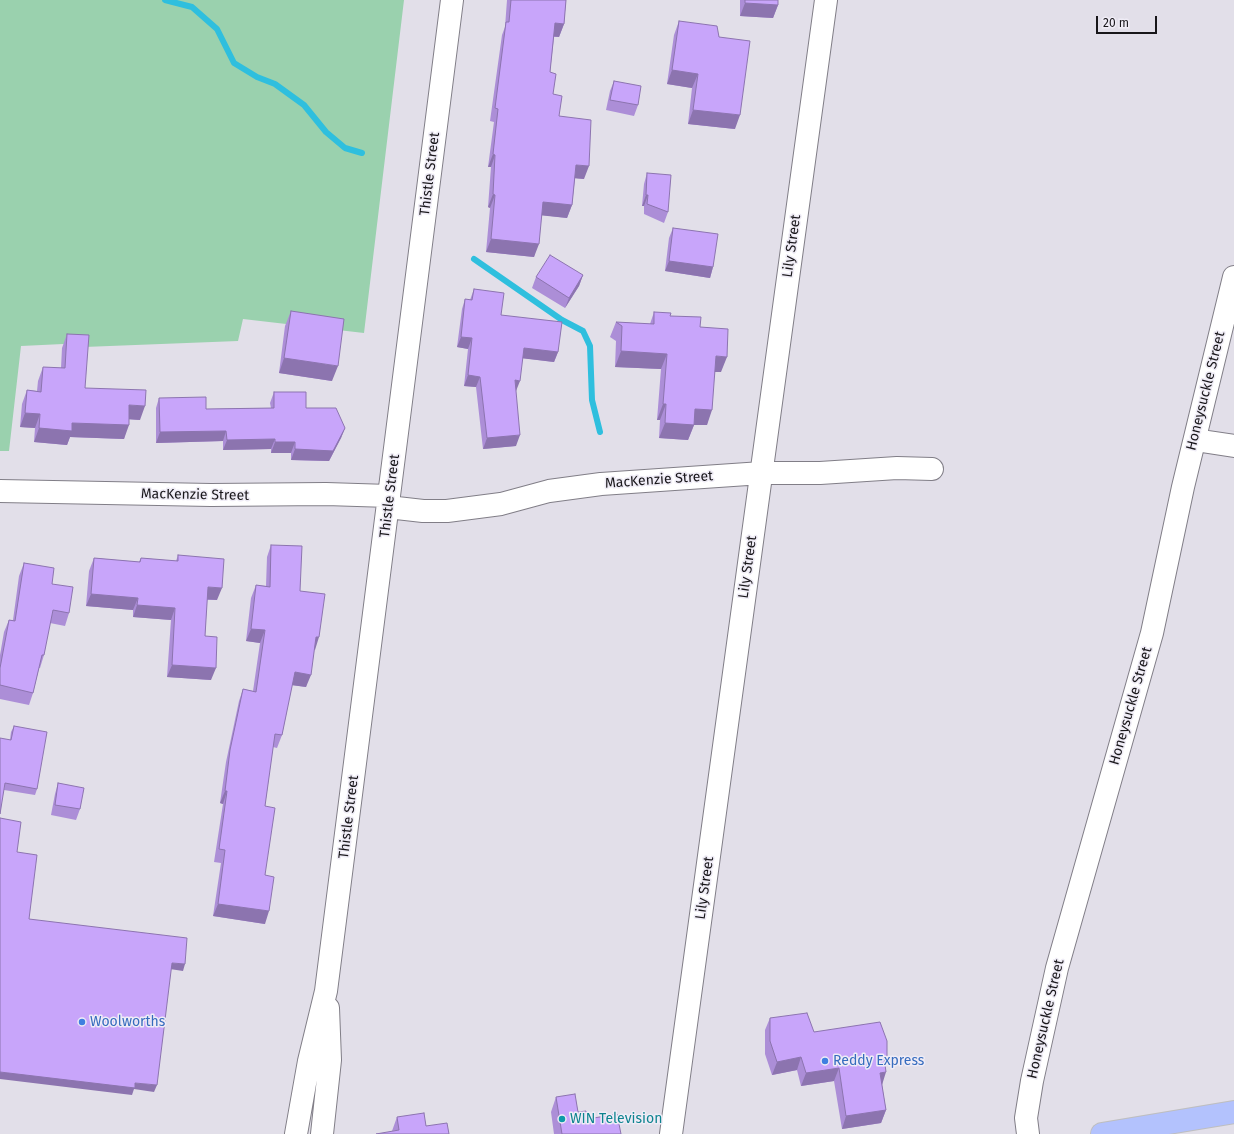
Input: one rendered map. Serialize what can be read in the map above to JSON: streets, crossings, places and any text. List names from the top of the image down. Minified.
{"streets":{"street":["Thistle Street","Lily Street","Honeysuckle Street","MacKenzie Street"]},"crossings":[["Thistle Street","MacKenzie Street"],["Lily Street","MacKenzie Street"]],"places":["Woolworths","Reddy Express","WIN Television"],"scale_bar":"20 m"}
